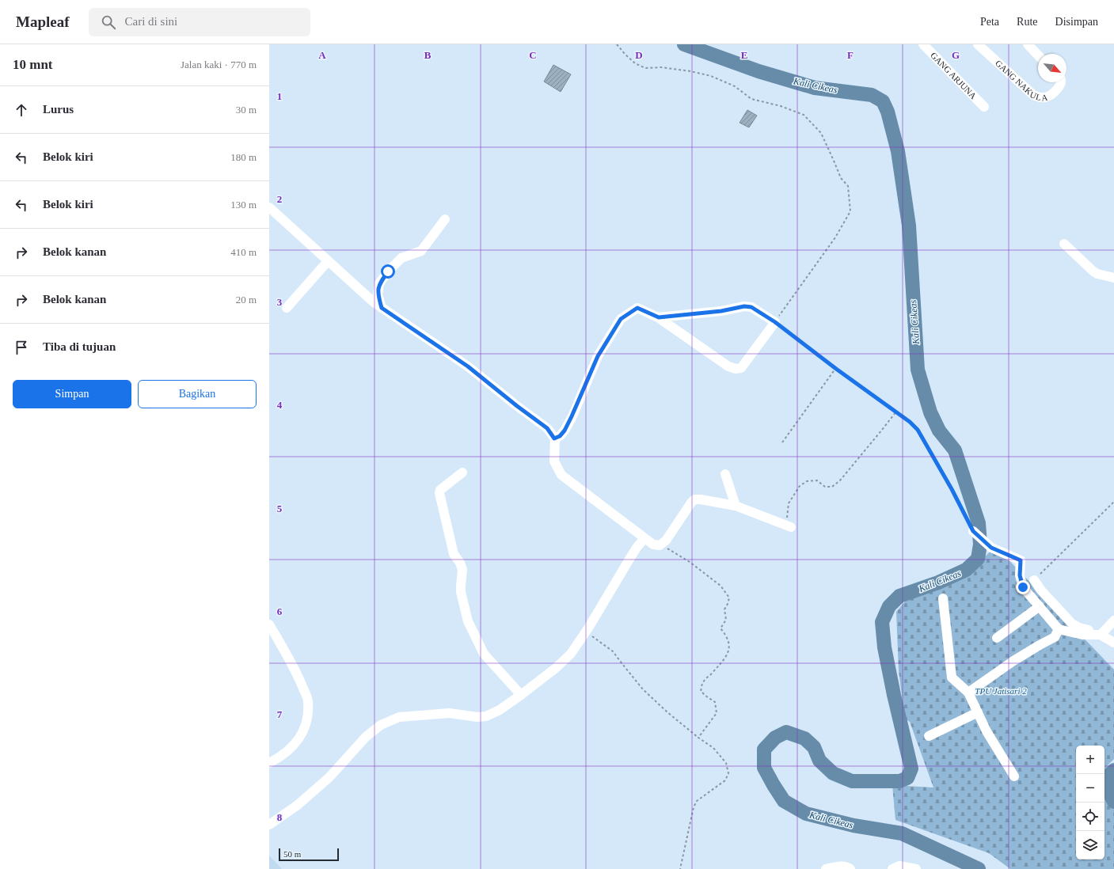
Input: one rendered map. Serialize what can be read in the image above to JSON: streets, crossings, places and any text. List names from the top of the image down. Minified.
{"streets":{"street":["GANG ARJUNA","GANG NAKULA"]},"water":["Kali Cikeas"],"parks":["TPU Jatisari 2"],"scale_bar":"50 m","north":"bottom right","page":{"header":"Mapleaf","search":"Cari di sini","nav":["Peta","Rute","Disimpan"],"heading":["10 mnt","Jalan kaki · 770 m"],"list":[["Lurus","30 m"],["Belok kiri","180 m"],["Belok kiri","130 m"],["Belok kanan","410 m"],["Belok kanan","20 m"],"Tiba di tujuan"],"buttons":["Simpan","Bagikan"],"map_buttons":["+","−"],"scale":"50 m"},"grid":{"columns":["A","B","C","D","E","F","G"],"rows":["1","2","3","4","5","6","7","8"]}}
